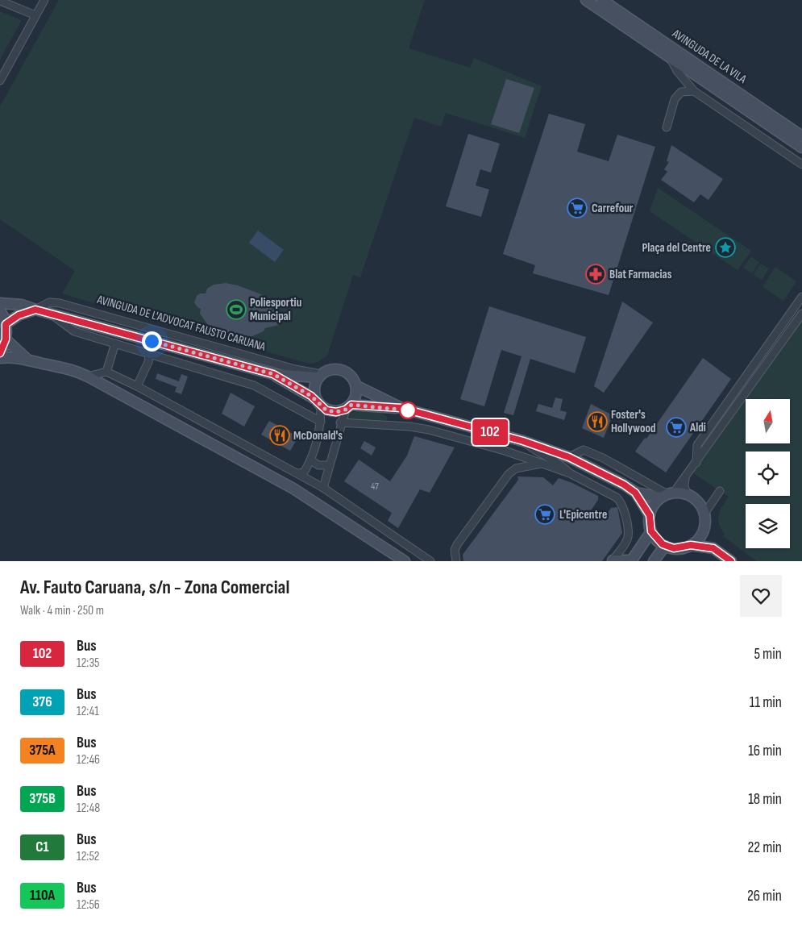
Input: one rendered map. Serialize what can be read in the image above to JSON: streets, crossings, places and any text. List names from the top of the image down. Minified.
{"streets":{"street":["AVINGUDA DE LA VILA","AVINGUDA DE L'ADVOCAT FAUSTO CARUANA"]},"places":{"supermarket":["Carrefour","Aldi","L'Epicentre"],"place":["Plaça del Centre"],"pharmacy":["Blat Farmacias"],"sports":["Poliesportiu Municipal"],"restaurant":["Foster's Hollywood","McDonald's"]},"lines":["bus line 102"],"house_numbers":["47"],"north":"top","page":{"on_map":"102","heading":["Av. Fauto Caruana, s/n - Zona Comercial","Walk · 4 min · 250 m"],"list":[{"mark":"102","name":"Bus","note":"12:35","value":"5 min"},{"mark":"376","name":"Bus","note":"12:41","value":"11 min"},{"mark":"375A","name":"Bus","note":"12:46","value":"16 min"},{"mark":"375B","name":"Bus","note":"12:48","value":"18 min"},{"mark":"C1","name":"Bus","note":"12:52","value":"22 min"},{"mark":"110A","name":"Bus","note":"12:56","value":"26 min"}]}}
